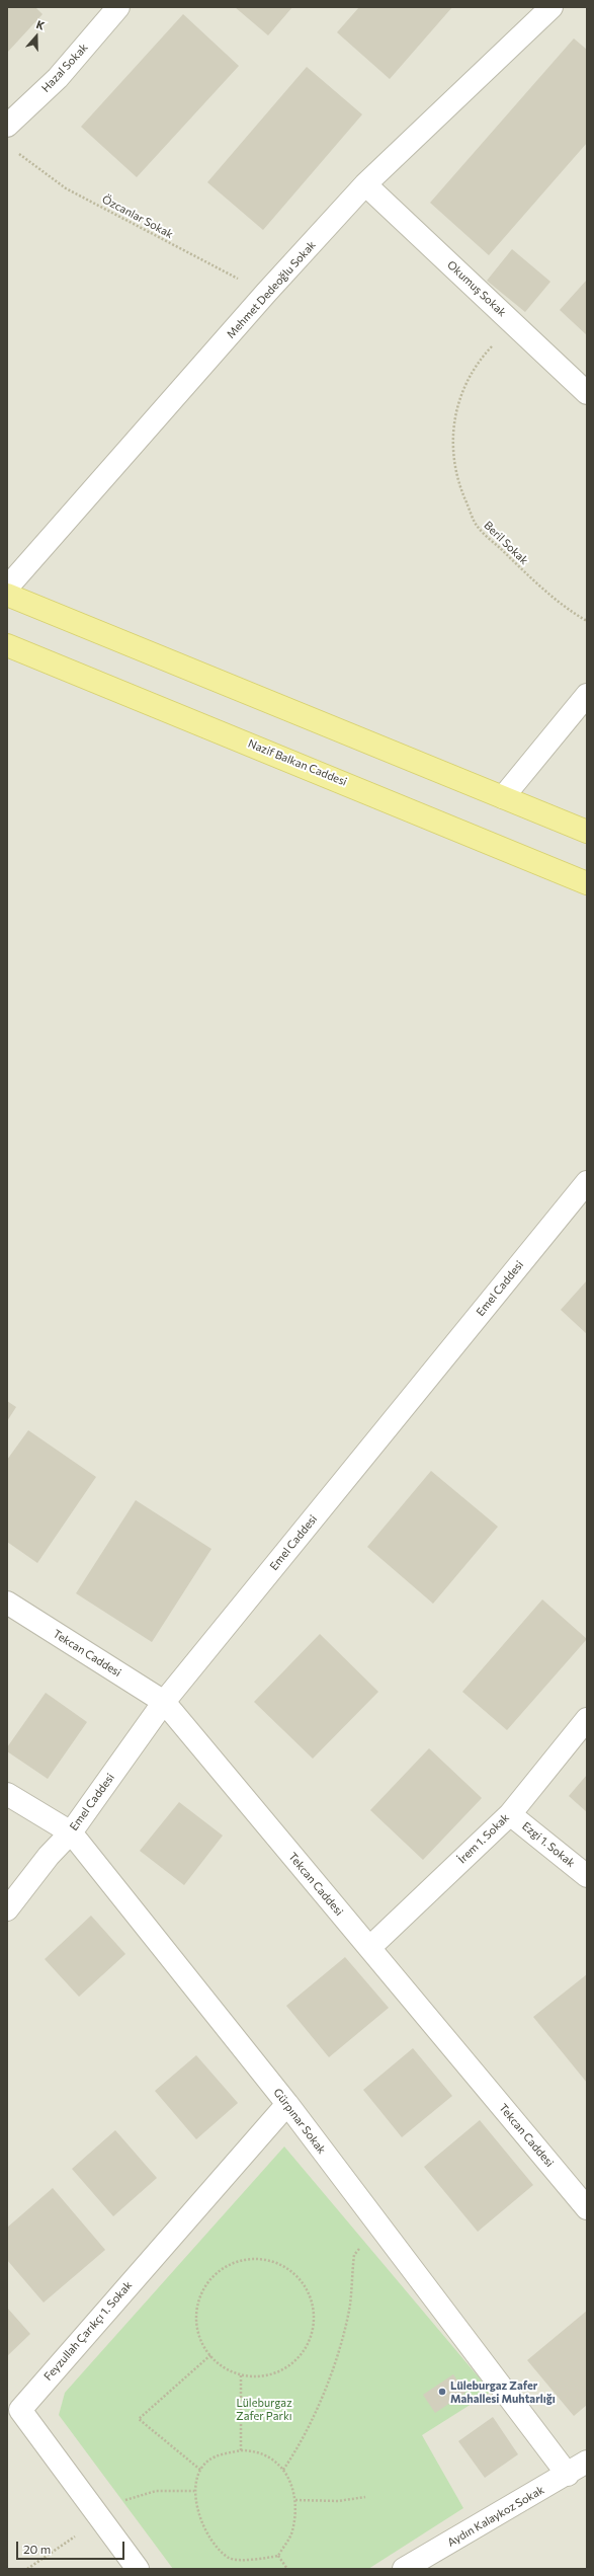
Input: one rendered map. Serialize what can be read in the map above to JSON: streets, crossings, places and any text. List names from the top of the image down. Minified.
{"streets":{"main road":["Nazif Balkan Caddesi"],"street":["Hazal Sokak","Okumuş Sokak","Mehmet Dedeoğlu Sokak","Emel Caddesi","Tekcan Caddesi","İrem 1. Sokak","Ezgi 1. Sokak","Gürpınar Sokak","Feyzullah Çarıkçı 1. Sokak","Aydın Kalaykoz Sokak"],"path":["Özcanlar Sokak","Beril Sokak"]},"crossings":[["Özcanlar Sokak","Mehmet Dedeoğlu Sokak"],["Okumuş Sokak","Mehmet Dedeoğlu Sokak"],["Okumuş Sokak","Beril Sokak"],["Emel Caddesi","Tekcan Caddesi"],["Emel Caddesi","Gürpınar Sokak"],["Tekcan Caddesi","İrem 1. Sokak"],["İrem 1. Sokak","Ezgi 1. Sokak"],["Gürpınar Sokak","Feyzullah Çarıkçı 1. Sokak"],["Gürpınar Sokak","Aydın Kalaykoz Sokak"]],"parks":["Lüleburgaz Zafer Parkı"],"places":["Lüleburgaz Zafer Mahallesi Muhtarlığı"],"scale_bar":"20 m","north":"top"}
